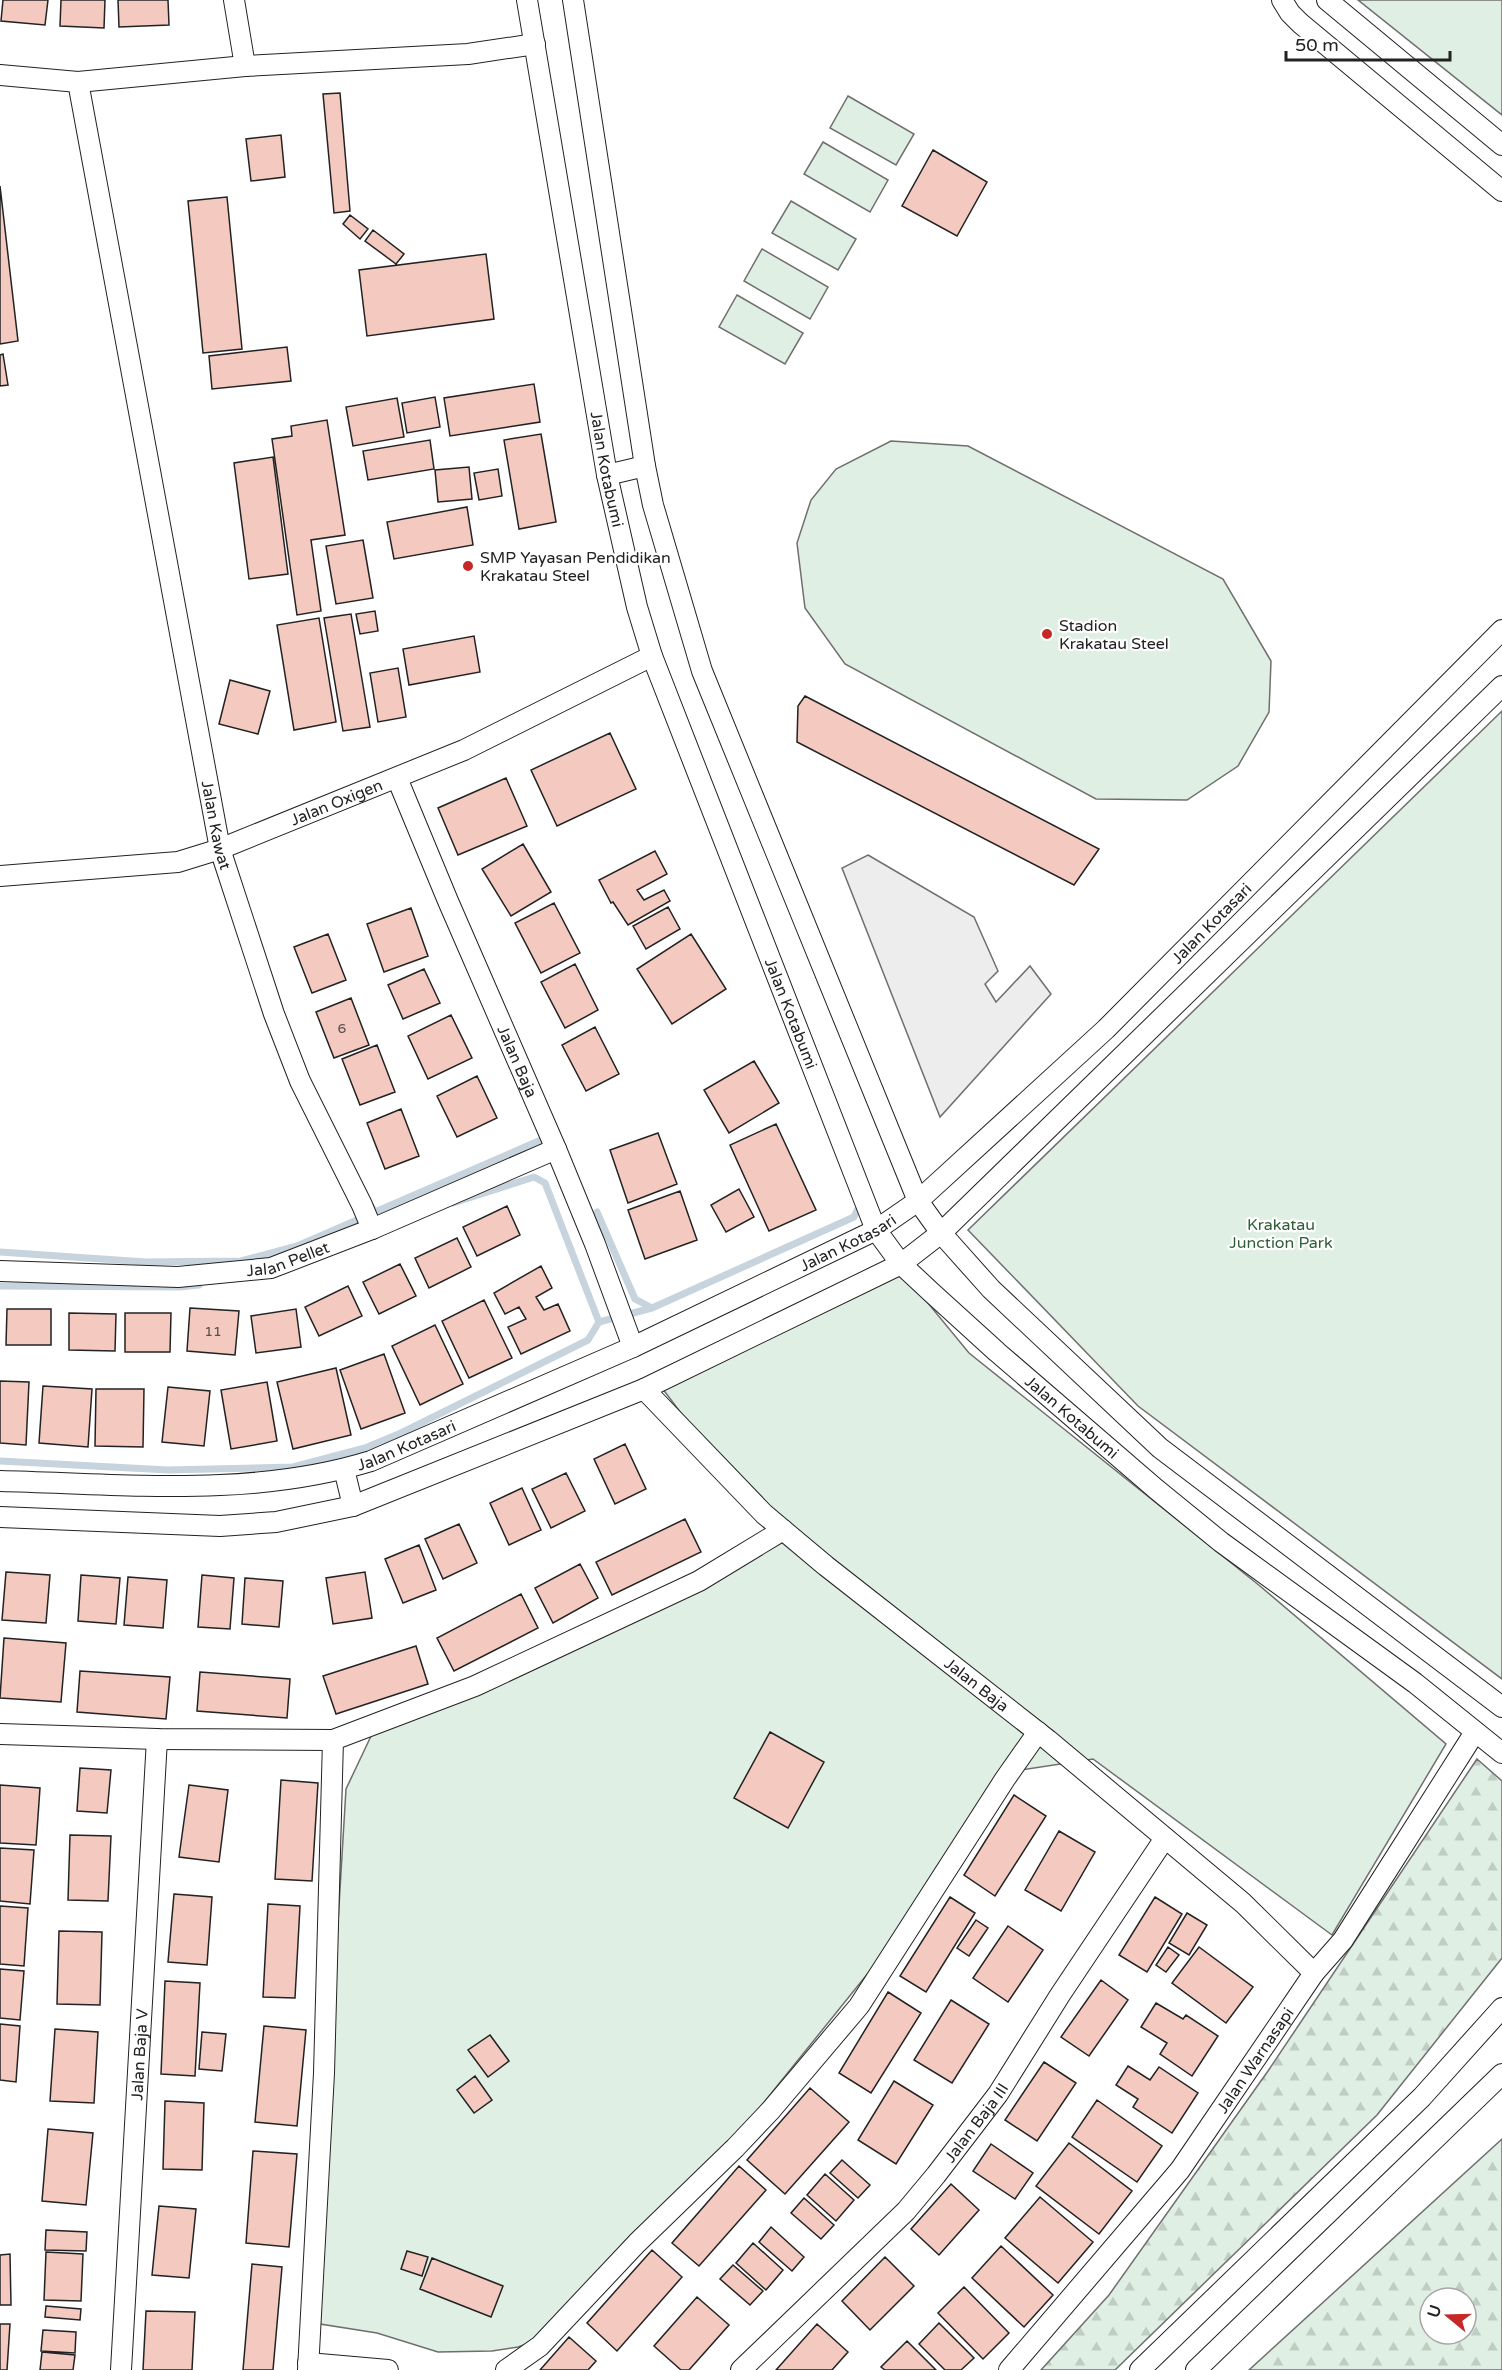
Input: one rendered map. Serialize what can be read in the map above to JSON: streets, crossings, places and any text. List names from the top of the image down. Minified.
{"streets":{"street":["Jalan Kotabumi","Jalan Oxigen","Jalan Kawat","Jalan Kotasari","Jalan Baja","Jalan Pellet","Jalan Baja V","Jalan Warnasapi","Jalan Baja III"]},"crossings":[["Jalan Kotabumi","Jalan Oxigen"],["Jalan Kotabumi","Jalan Kotasari"],["Jalan Kotabumi","Jalan Warnasapi"],["Jalan Oxigen","Jalan Kawat"],["Jalan Oxigen","Jalan Baja"],["Jalan Kawat","Jalan Pellet"],["Jalan Kotasari","Jalan Baja"],["Jalan Baja","Jalan Pellet"],["Jalan Baja","Jalan Warnasapi"],["Jalan Baja","Jalan Baja III"]],"parks":["Krakatau Junction Park"],"places":["SMP Yayasan Pendidikan Krakatau Steel","Stadion Krakatau Steel"],"house_numbers":["6","11"],"scale_bar":"50 m","north":"left"}
